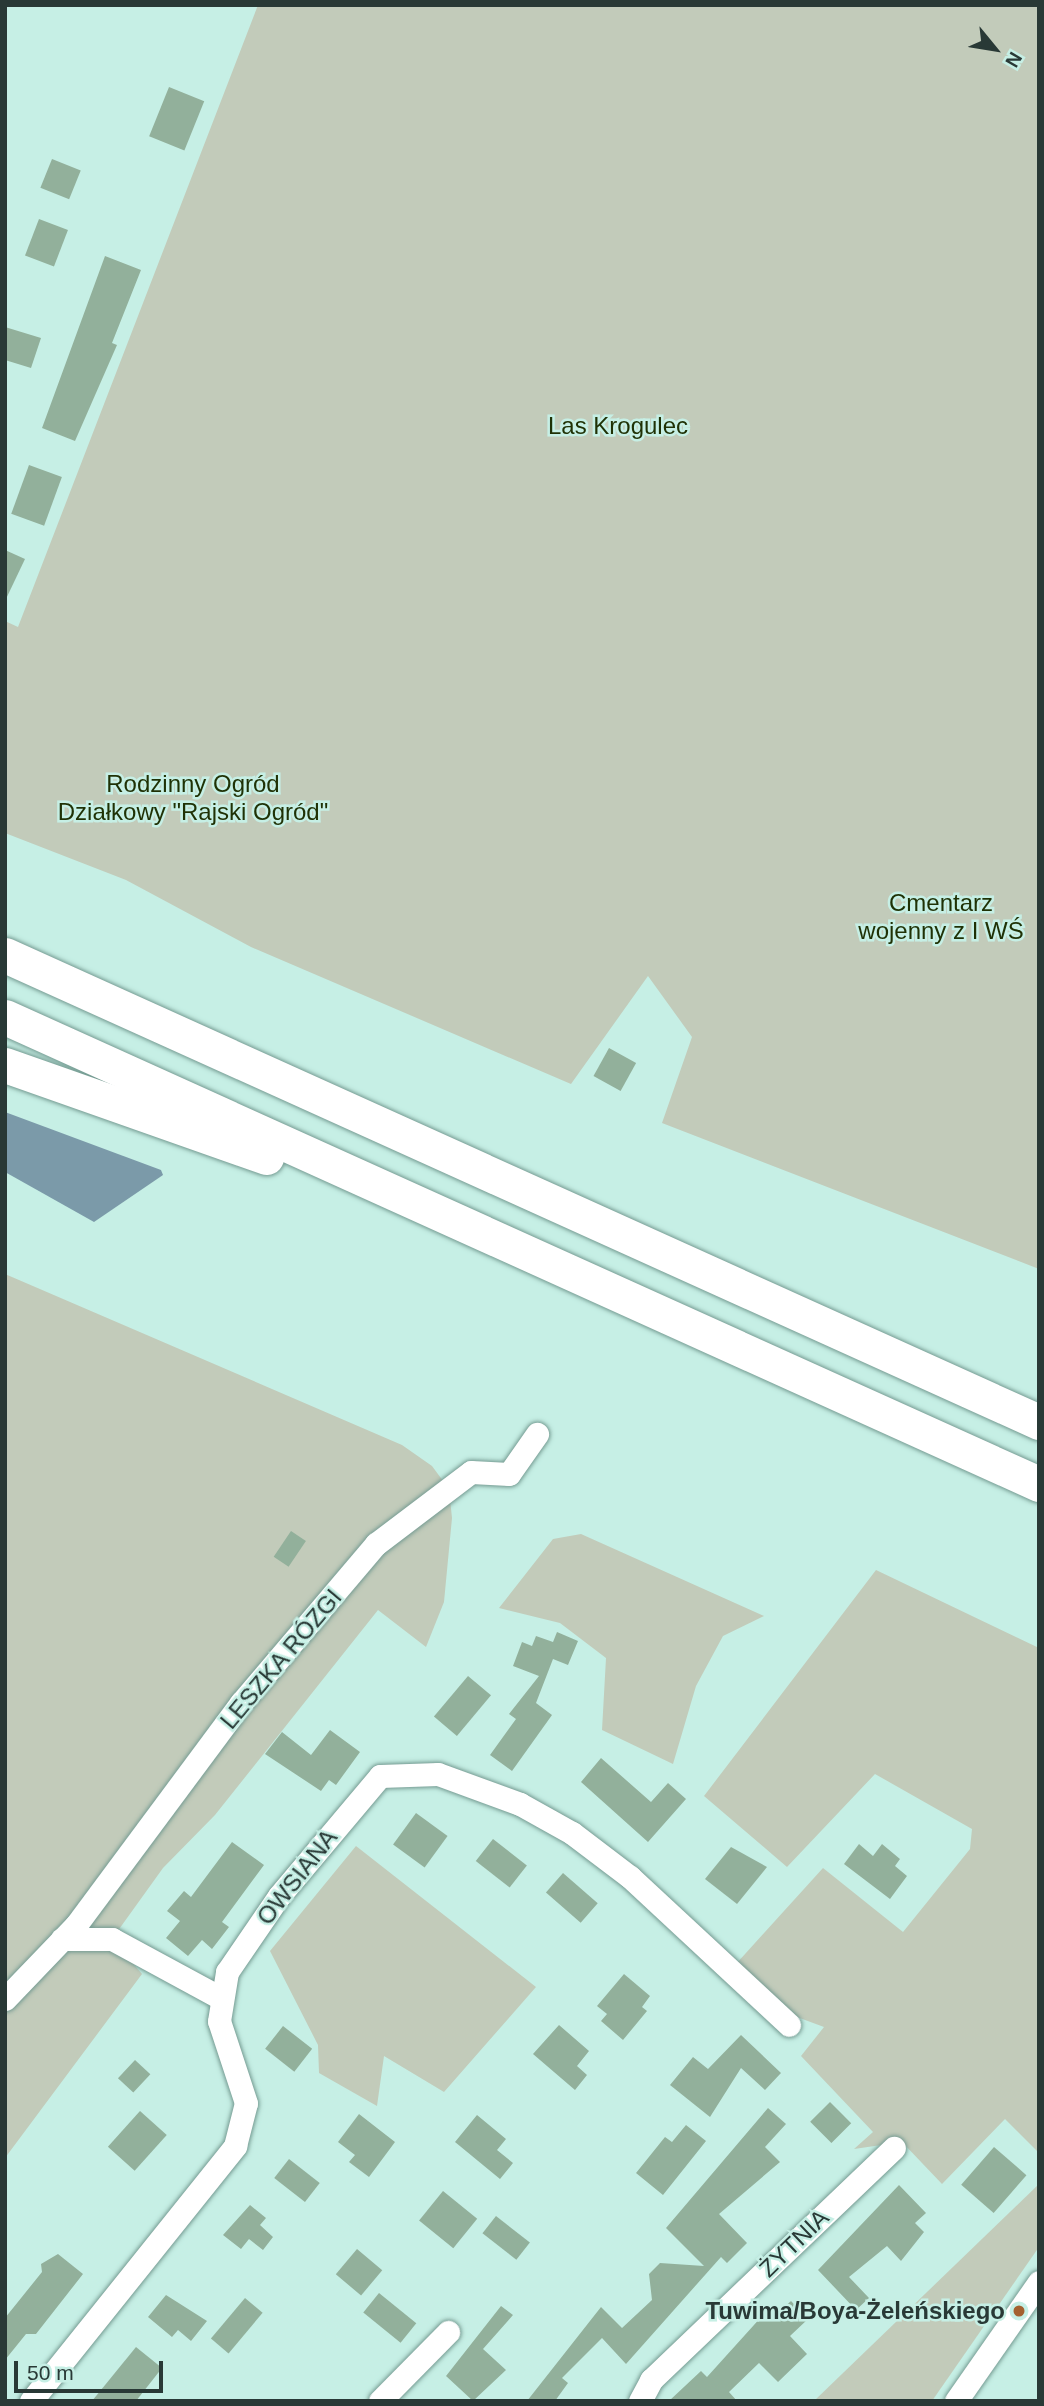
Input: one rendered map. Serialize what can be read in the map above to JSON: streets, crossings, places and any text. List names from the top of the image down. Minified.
{"streets":{"street":["LESZKA RÓZGI","OWSIANA","ŻYTNIA"]},"parks":["Las Krogulec","Rodzinny Ogród Działkowy \"Rajski Ogród\"","Cmentarz wojenny z I WŚ"],"places":["Tuwima/Boya-Żeleńskiego"],"scale_bar":"50 m","north":"bottom right"}
